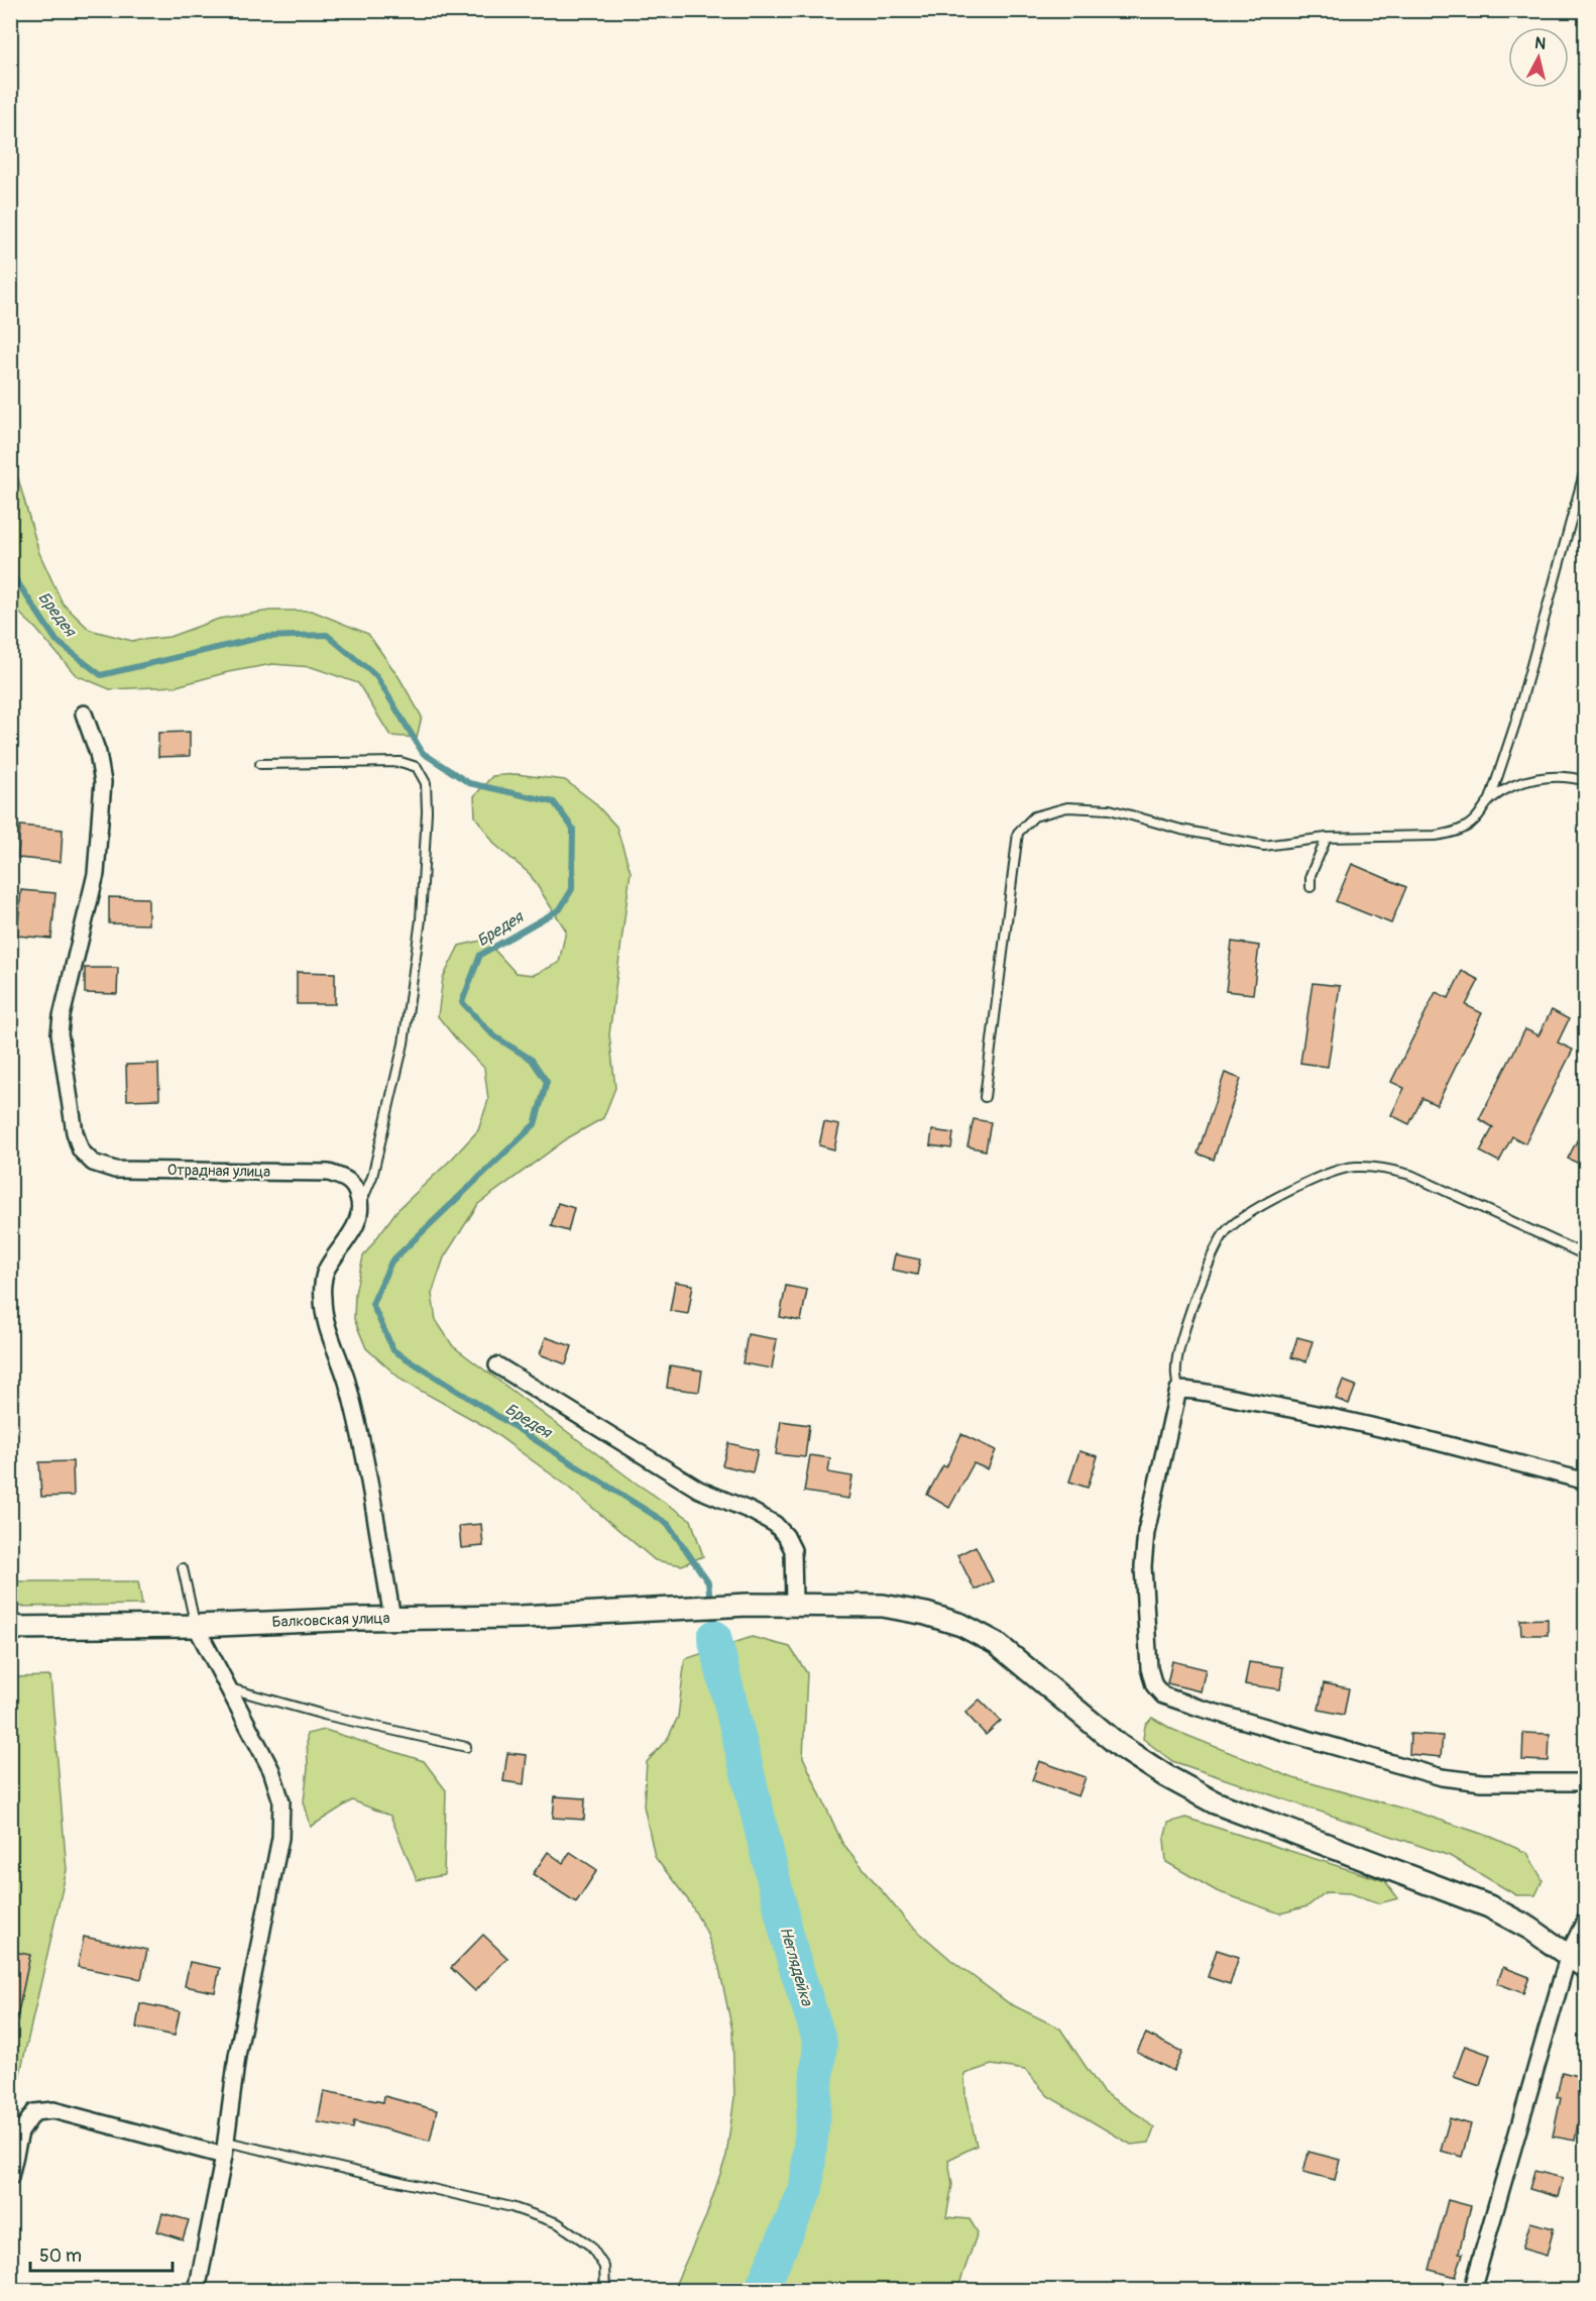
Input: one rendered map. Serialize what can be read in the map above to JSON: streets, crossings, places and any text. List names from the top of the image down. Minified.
{"streets":{"main road":["Балковская улица"],"street":["Отрадная улица"]},"water":["Бредея","Неглядейка"],"scale_bar":"50 m","north":"top"}
